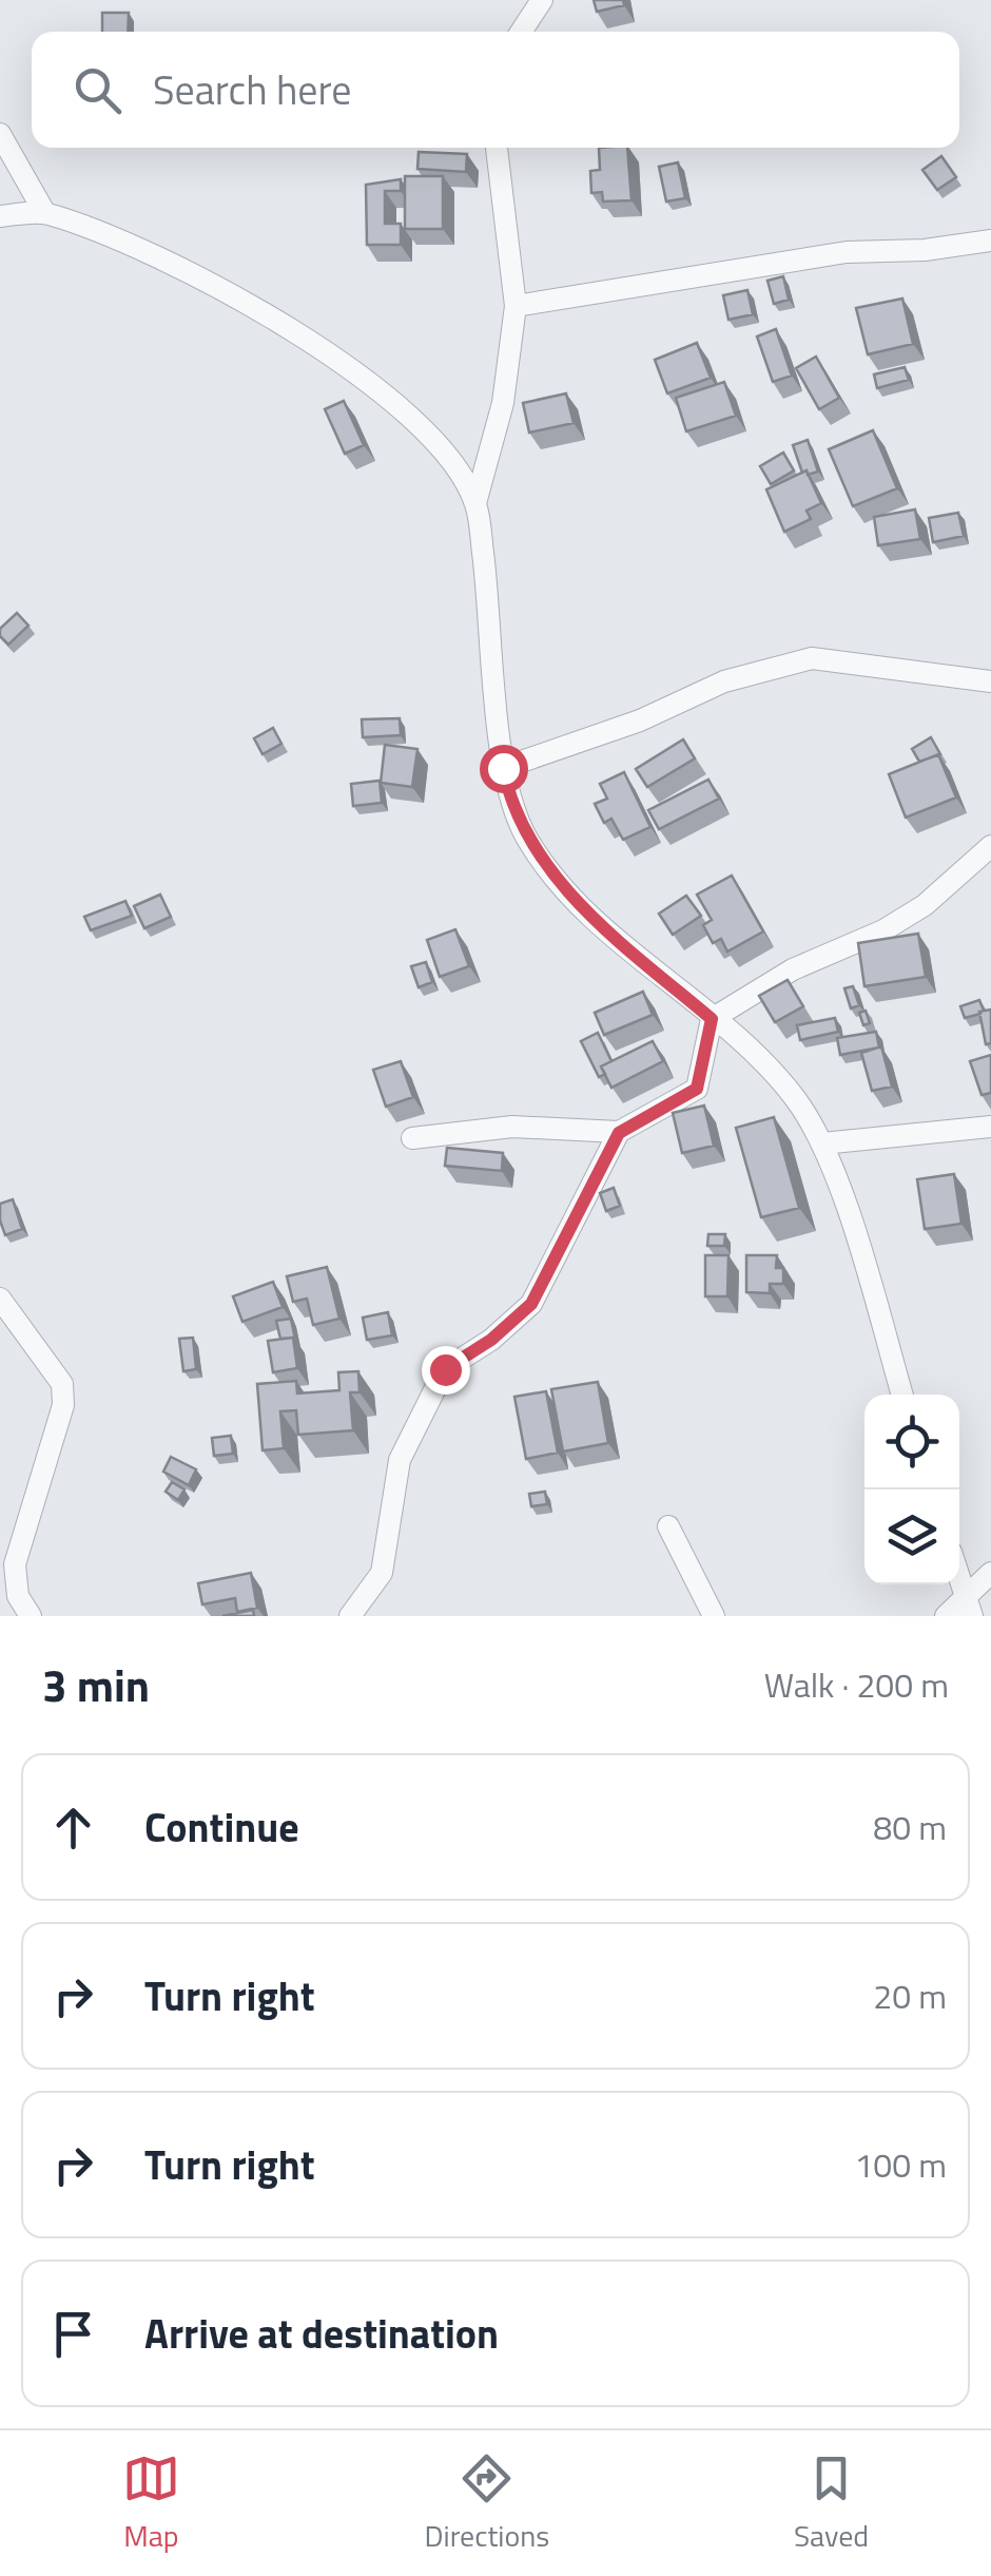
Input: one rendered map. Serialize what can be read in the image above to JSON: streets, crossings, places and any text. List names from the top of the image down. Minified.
{"page":{"search":"Search here","heading":["3 min","Walk · 200 m"],"list":[["Continue","80 m"],["Turn right","20 m"],["Turn right","100 m"],"Arrive at destination"],"nav":["Map","Directions","Saved"]}}
